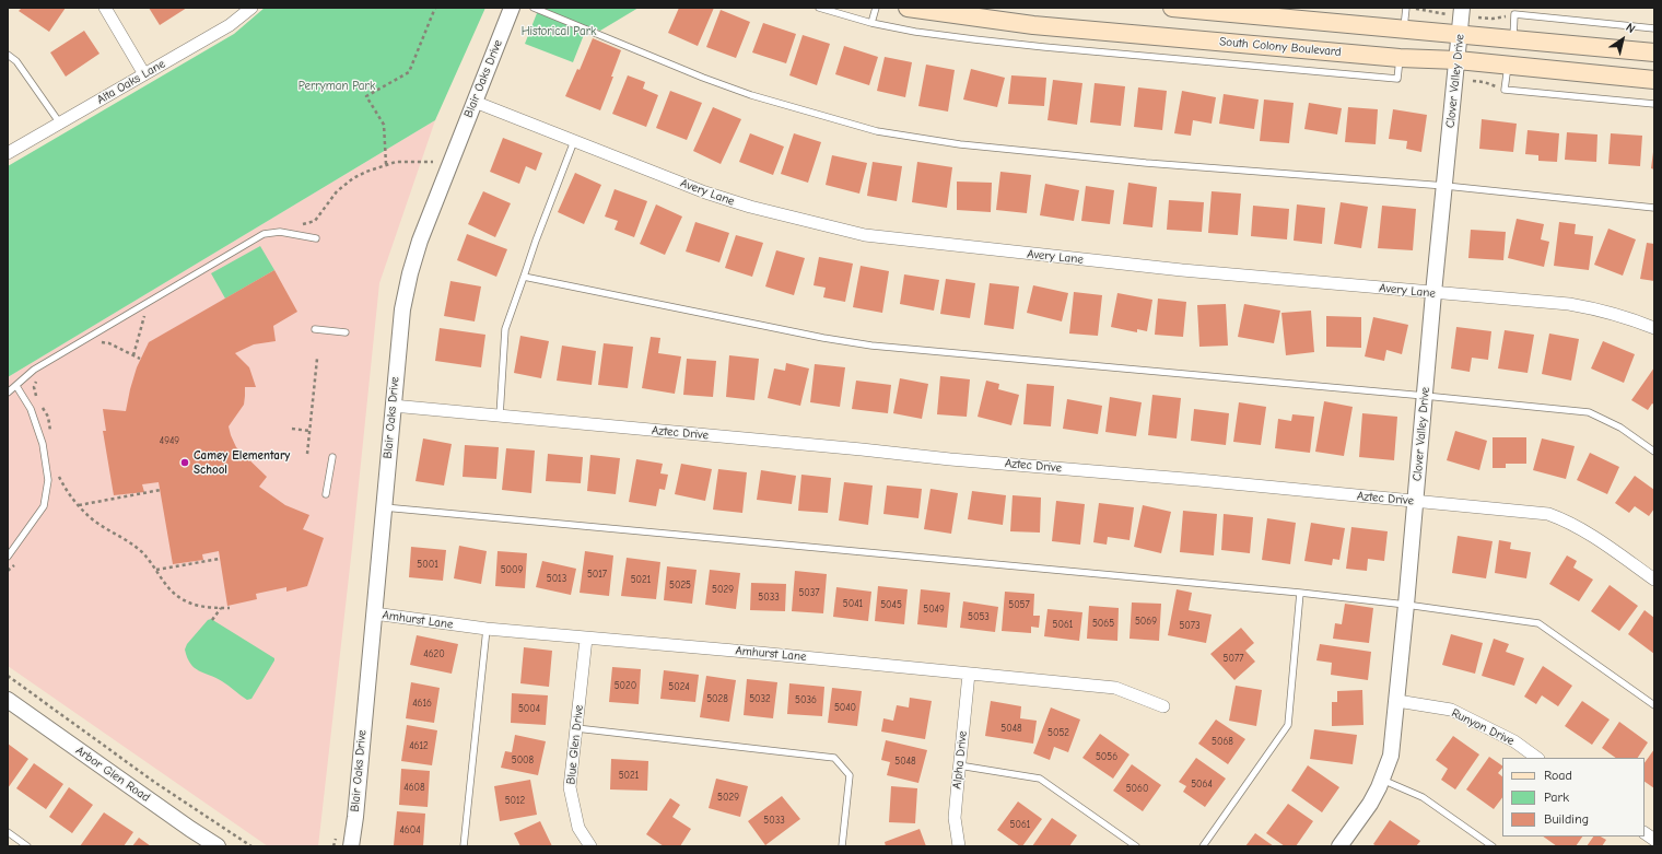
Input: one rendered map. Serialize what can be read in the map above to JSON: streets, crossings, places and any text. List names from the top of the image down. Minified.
{"streets":{"main road":["South Colony Boulevard"],"street":["Blair Oaks Drive","Clover Valley Drive","Alta Oaks Lane","Avery Lane","Aztec Drive","Amhurst Lane","Runyon Drive","Blue Glen Drive","Alpha Drive","Arbor Glen Road"]},"crossings":[["South Colony Boulevard","Clover Valley Drive"],["Blair Oaks Drive","Avery Lane"],["Blair Oaks Drive","Aztec Drive"],["Blair Oaks Drive","Amhurst Lane"],["Clover Valley Drive","Avery Lane"],["Clover Valley Drive","Aztec Drive"],["Clover Valley Drive","Runyon Drive"],["Amhurst Lane","Blue Glen Drive"],["Amhurst Lane","Alpha Drive"]],"parks":["Historical Park","Perryman Park"],"places":["Camey Elementary School"],"house_numbers":["4949","5001","5009","5017","5013","5021","5025","5029","5037","5033","5041","5045","5057","5049","5053","5069","5065","5061","5073","4620","5077","5020","5024","5028","5032","5036","4616","5040","5004","5048","5052","5068","4612","5056","5008","5048","5021","5064","4608","5060","5029","5012","5033","5061","4604"],"legend":["Road","Park","Building"],"north":"top right"}
